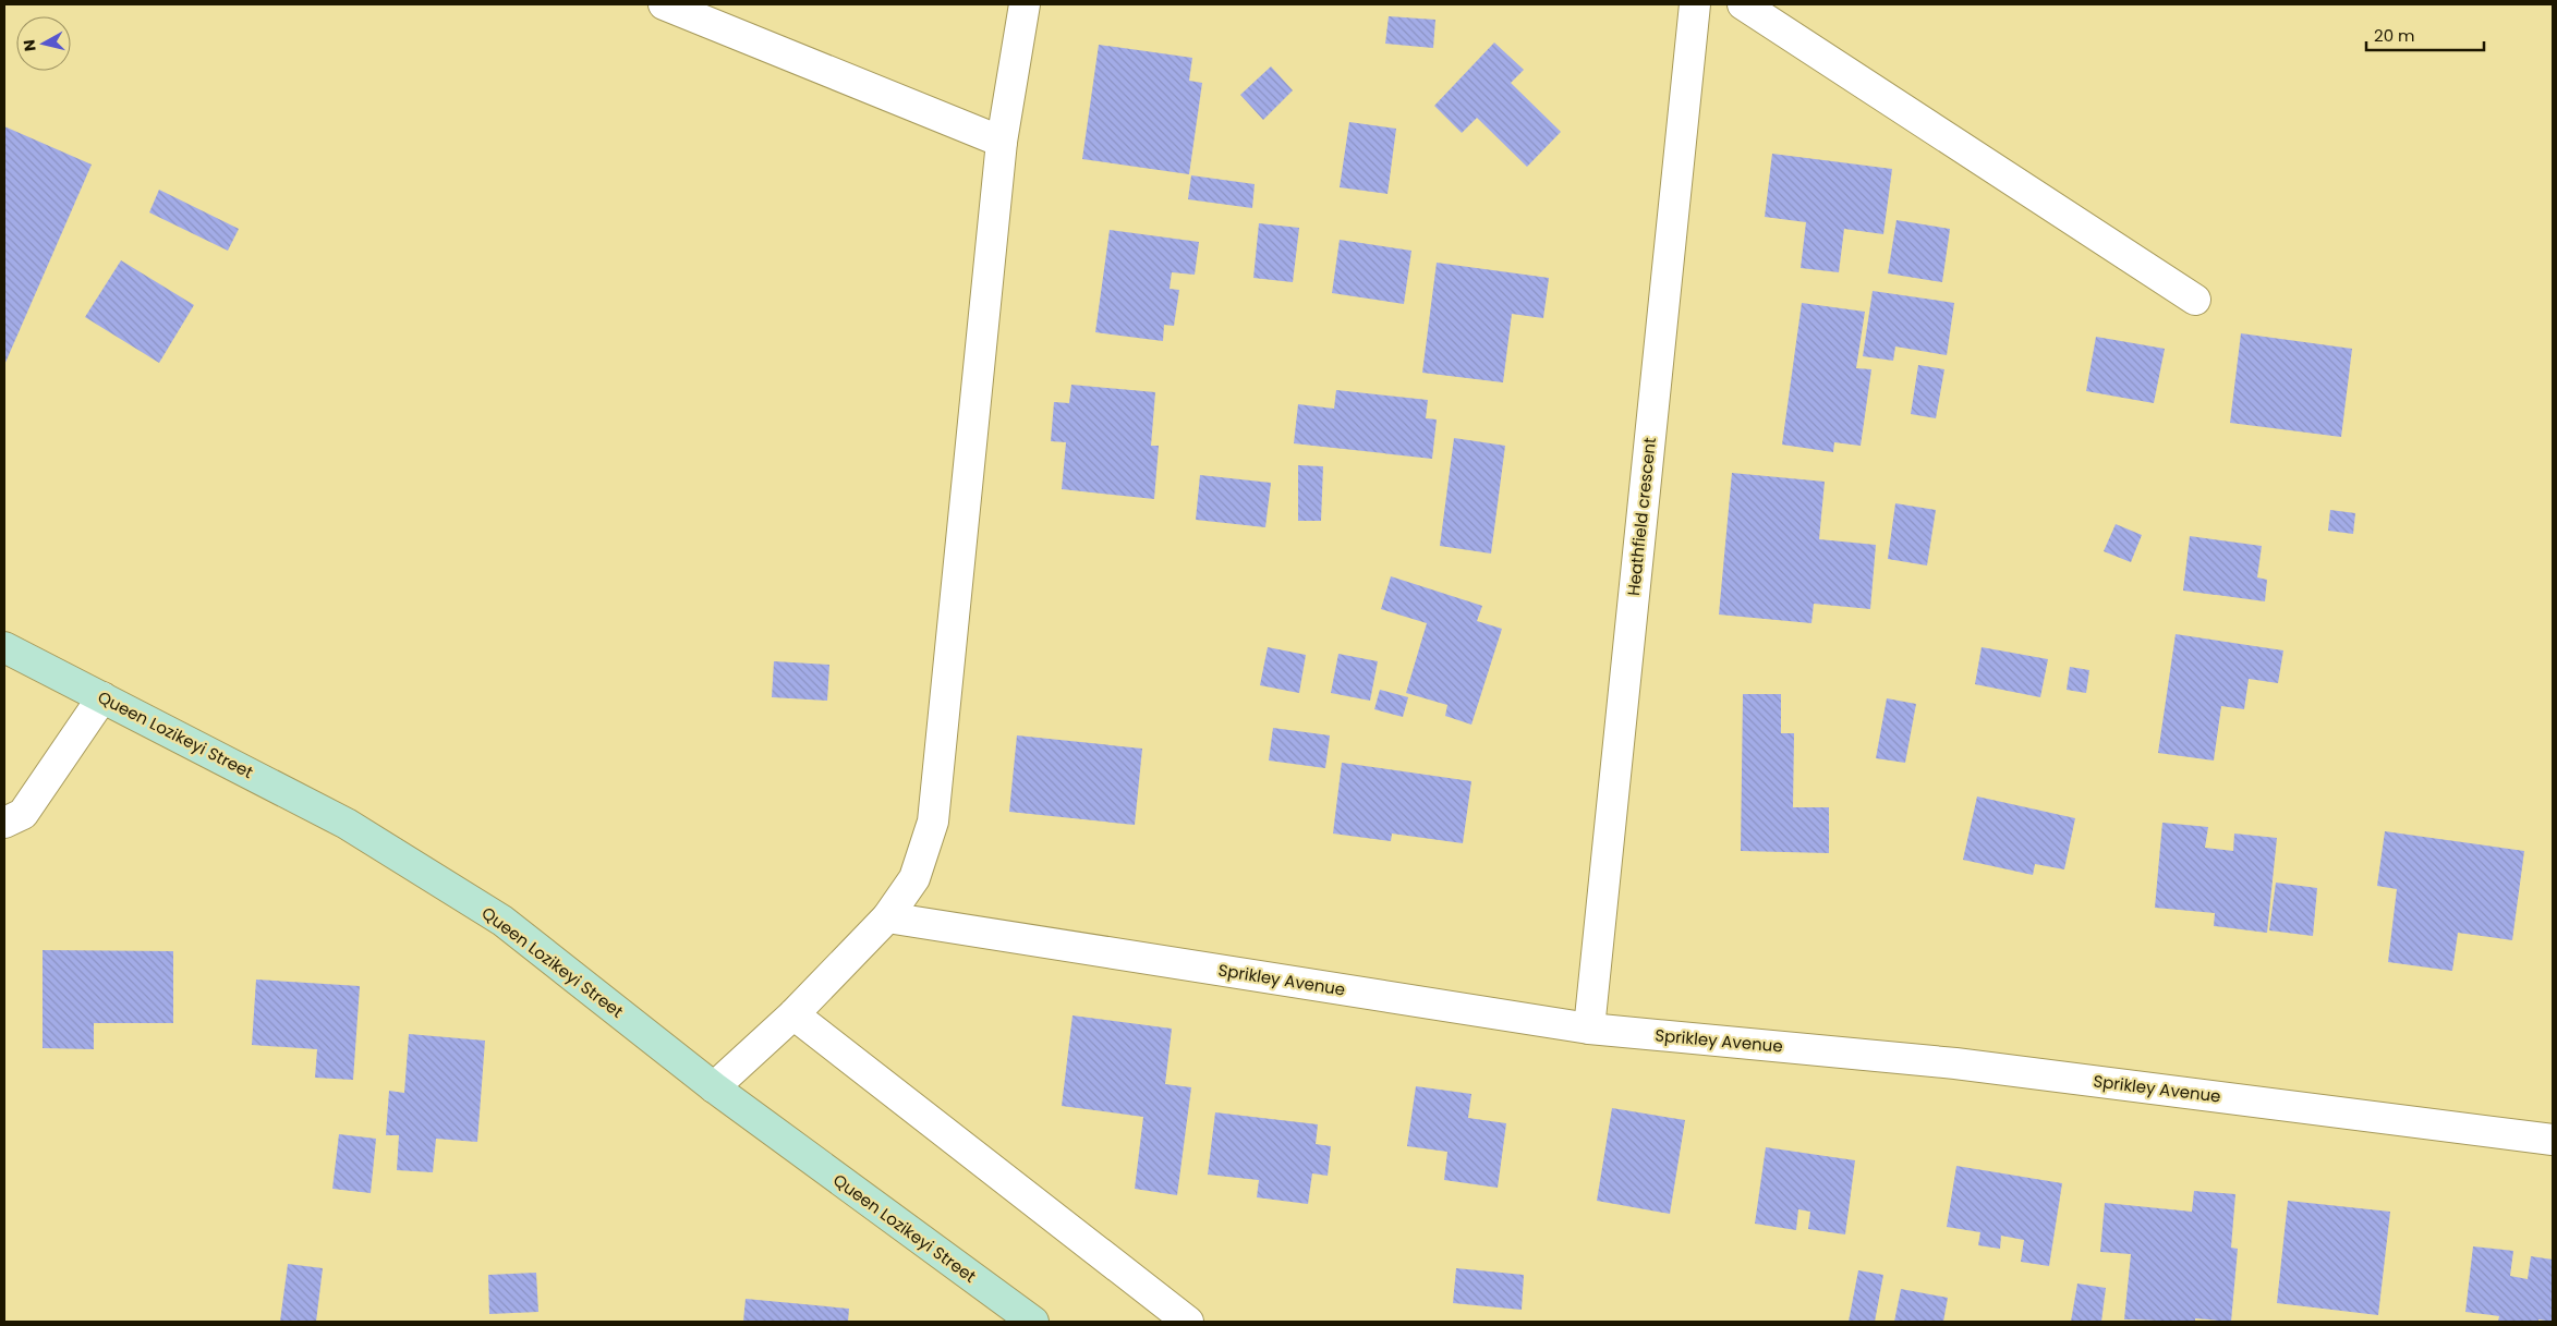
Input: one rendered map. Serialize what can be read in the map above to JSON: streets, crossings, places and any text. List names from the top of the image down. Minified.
{"streets":{"main road":["Queen Lozikeyi Street"],"street":["Heathfield crescent","Sprikley Avenue"]},"crossings":[["Heathfield crescent","Sprikley Avenue"]],"scale_bar":"20 m","north":"left"}
